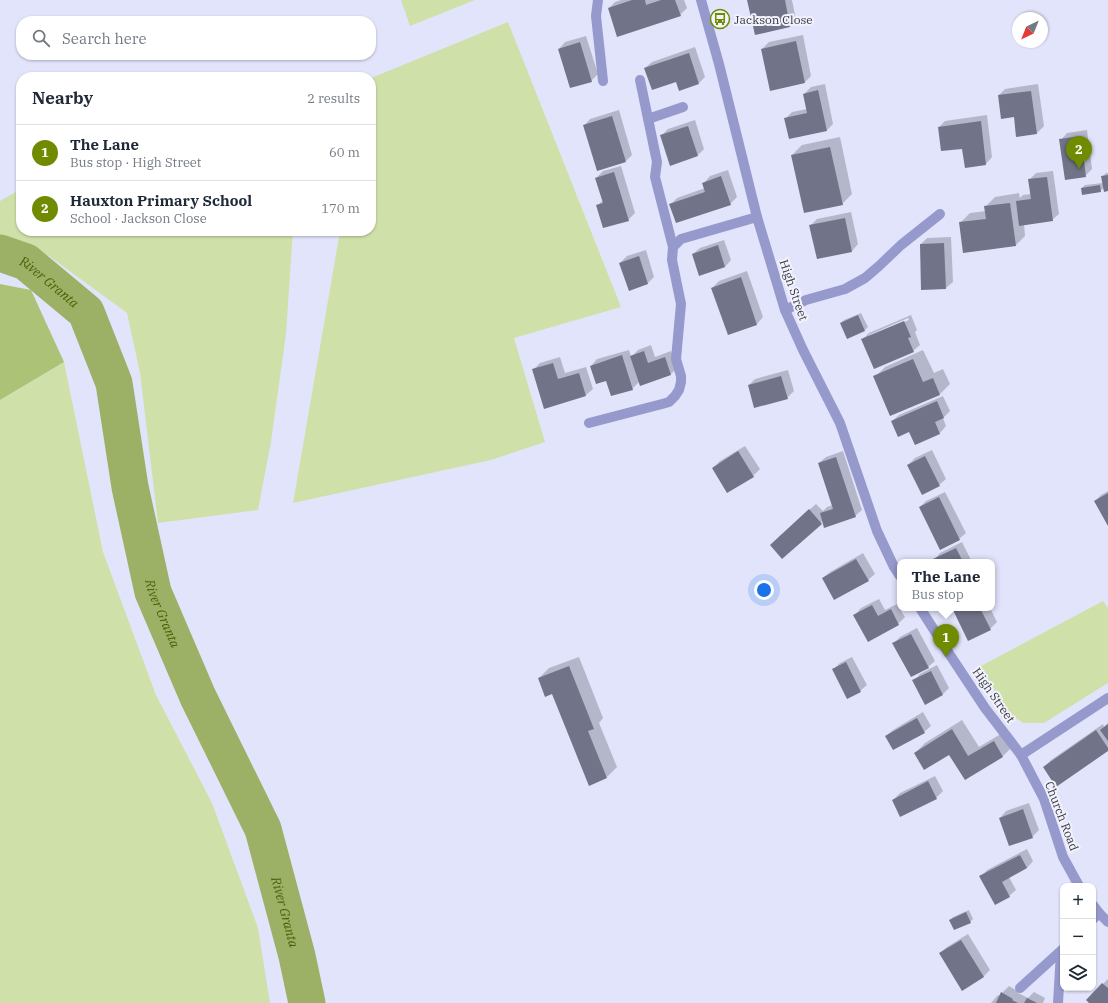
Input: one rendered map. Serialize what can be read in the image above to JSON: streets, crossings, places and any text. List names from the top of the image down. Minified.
{"streets":{"street":["High Street","Church Road"]},"crossings":[["High Street","Church Road"]],"water":["River Granta"],"places":{"bus stop":["Jackson Close"]},"north":"bottom left","page":{"search":"Search here","heading":["Nearby","2 results"],"list":[{"mark":"1","name":"The Lane","note":"Bus stop · High Street","value":"60 m"},{"mark":"2","name":"Hauxton Primary School","note":"School · Jackson Close","value":"170 m"}],"pins":["2","1"],"popup":["The Lane","Bus stop"],"map_buttons":["+","−"]}}
